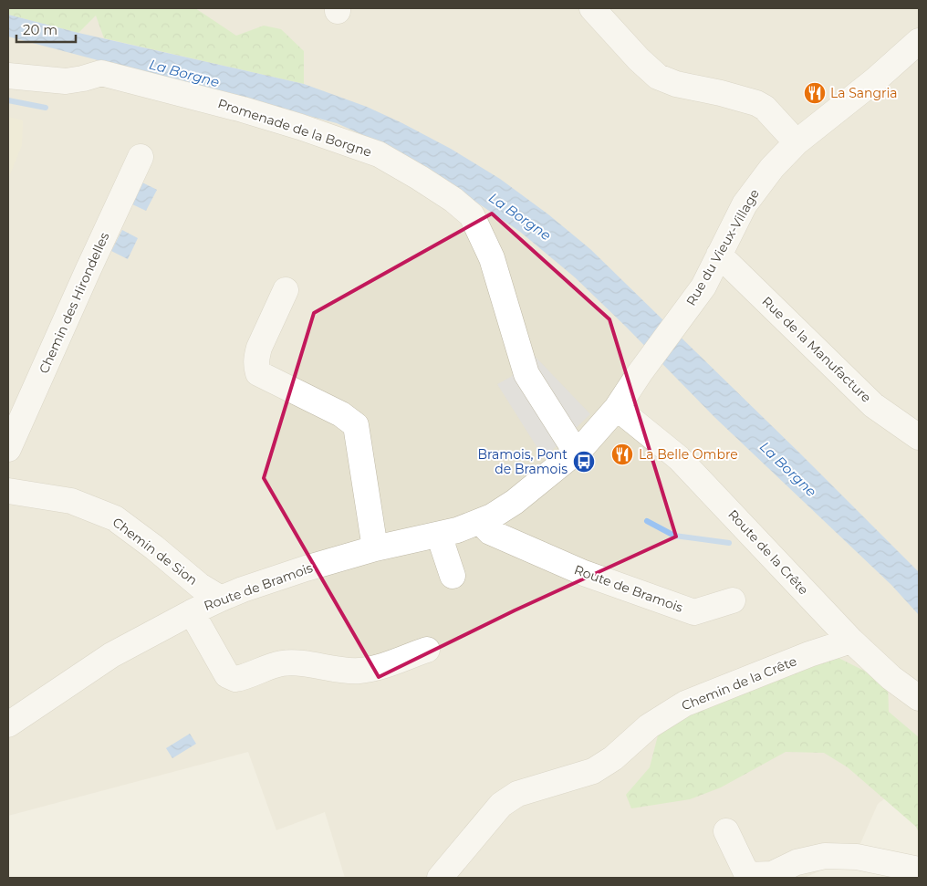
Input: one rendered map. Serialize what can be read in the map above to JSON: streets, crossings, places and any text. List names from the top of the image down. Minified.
{"streets":{"street":["Promenade de la Borgne","Rue du Vieux-Village","Chemin des Hirondelles","Rue de la Manufacture","Chemin de Sion","Route de la Crête","Route de Bramois","Chemin de la Crête"]},"crossings":[["Promenade de la Borgne","Route de Bramois"],["Rue du Vieux-Village","Rue de la Manufacture"],["Rue du Vieux-Village","Route de Bramois"],["Chemin de Sion","Route de Bramois"],["Route de la Crête","Route de Bramois"],["Route de la Crête","Chemin de la Crête"]],"water":["La Borgne"],"places":{"restaurant":["La Sangria","La Belle Ombre"],"bus stop":["Bramois, Pont de Bramois"]},"scale_bar":"20 m"}
